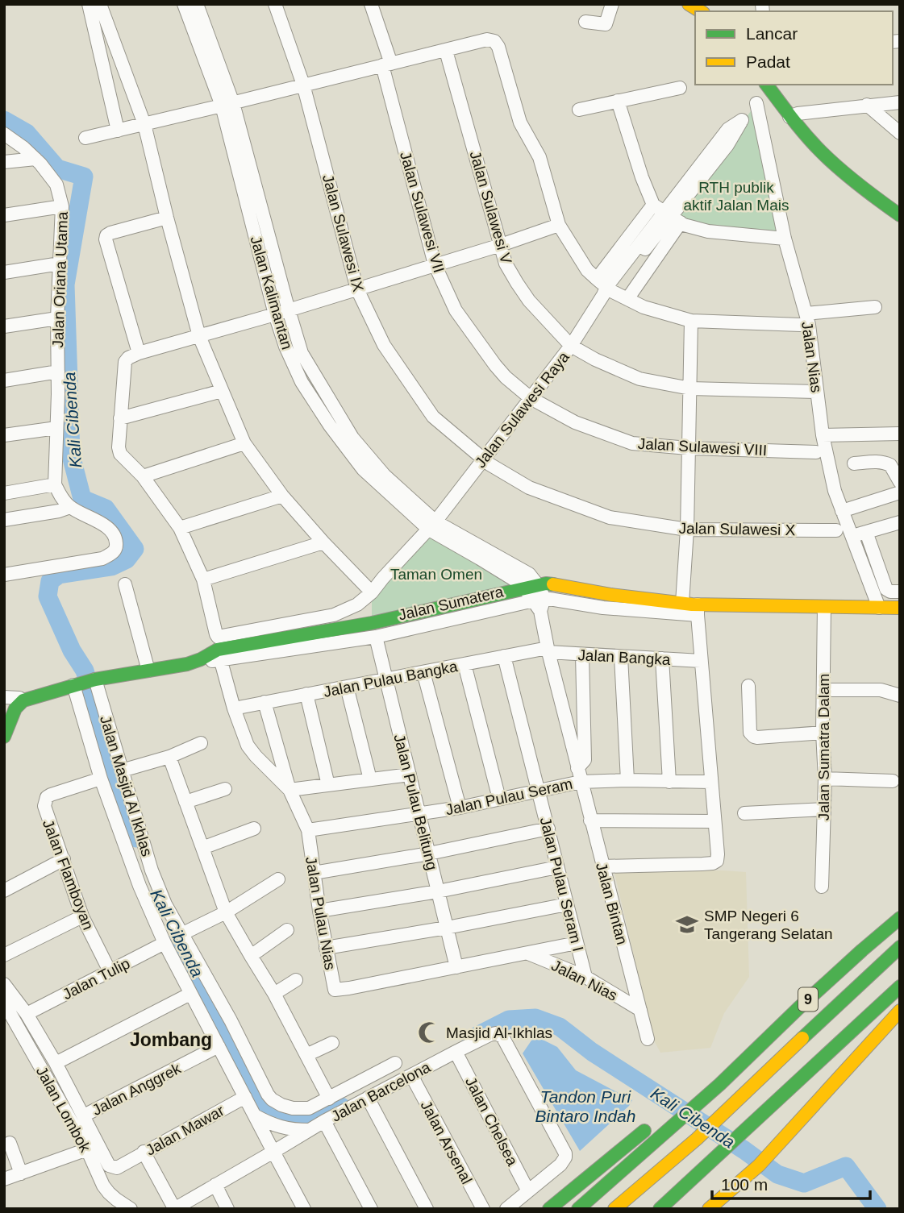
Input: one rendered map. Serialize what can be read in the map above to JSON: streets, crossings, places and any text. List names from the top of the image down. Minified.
{"streets":{"main road":["Jalan Sumatera","9"],"street":["Jalan Sulawesi V","Jalan Sulawesi VII","Jalan Sulawesi IX","Jalan Oriana Utama","Jalan Kalimantan","Jalan Nias","Jalan Sulawesi Raya","Jalan Sulawesi VIII","Jalan Sulawesi X","Jalan Bangka","Jalan Pulau Bangka","Jalan Sumatra Dalam","Jalan Masjid Al Ikhlas","Jalan Pulau Seram","Jalan Pulau Belitung","Jalan Flamboyan","Jalan Pulau Seram I","Jalan Bintan","Jalan Pulau Nias","Jalan Tulip","Jalan Anggrek","Jalan Barcelona","Jalan Lombok","Jalan Chelsea","Jalan Mawar","Jalan Arsenal"]},"crossings":[["Jalan Sulawesi V","Jalan Nias"],["Jalan Sulawesi V","Jalan Sulawesi Raya"],["Jalan Sulawesi VII","Jalan Sulawesi Raya"],["Jalan Sulawesi VII","Jalan Sulawesi VIII"],["Jalan Sulawesi IX","Jalan Sulawesi Raya"],["Jalan Sulawesi IX","Jalan Sulawesi X"],["Jalan Kalimantan","Jalan Sulawesi Raya"],["Jalan Kalimantan","Jalan Sumatera"],["Jalan Kalimantan","Jalan Bintan"],["Jalan Nias","Jalan Sumatera"],["Jalan Nias","Jalan Pulau Seram I"],["Jalan Nias","Jalan Bintan"],["Jalan Nias","Jalan Pulau Nias"],["Jalan Sulawesi Raya","Jalan Sulawesi VIII"],["Jalan Sulawesi Raya","Jalan Sulawesi X"],["Jalan Sumatera","Jalan Sumatra Dalam"],["Jalan Sumatera","Jalan Masjid Al Ikhlas"],["Jalan Sumatera","Jalan Pulau Belitung"],["Jalan Sumatera","Jalan Bintan"],["Jalan Sumatera","Jalan Pulau Nias"],["Jalan Bangka","Jalan Pulau Bangka"],["Jalan Bangka","Jalan Bintan"],["Jalan Pulau Bangka","Jalan Pulau Belitung"],["Jalan Pulau Bangka","Jalan Pulau Seram I"],["Jalan Pulau Bangka","Jalan Bintan"],["Jalan Pulau Bangka","Jalan Pulau Nias"],["Jalan Pulau Seram","Jalan Pulau Belitung"],["Jalan Pulau Seram","Jalan Pulau Seram I"],["Jalan Pulau Seram","Jalan Bintan"],["Jalan Pulau Seram","Jalan Pulau Nias"],["Jalan Pulau Belitung","Jalan Pulau Nias"],["Jalan Flamboyan","Jalan Tulip"],["Jalan Pulau Seram I","Jalan Pulau Nias"],["Jalan Anggrek","Jalan Mawar"],["Jalan Barcelona","Jalan Chelsea"],["Jalan Barcelona","Jalan Arsenal"]],"districts":["Jombang"],"water":["Kali Cibenda","Tandon Puri Bintaro Indah"],"parks":["RTH publik aktif Jalan Mais","Taman Omen"],"places":{"school or university":["SMP Negeri 6 Tangerang Selatan"],"mosque":["Masjid Al-Ikhlas"]},"legend":["Lancar","Padat"],"scale_bar":"100 m"}
